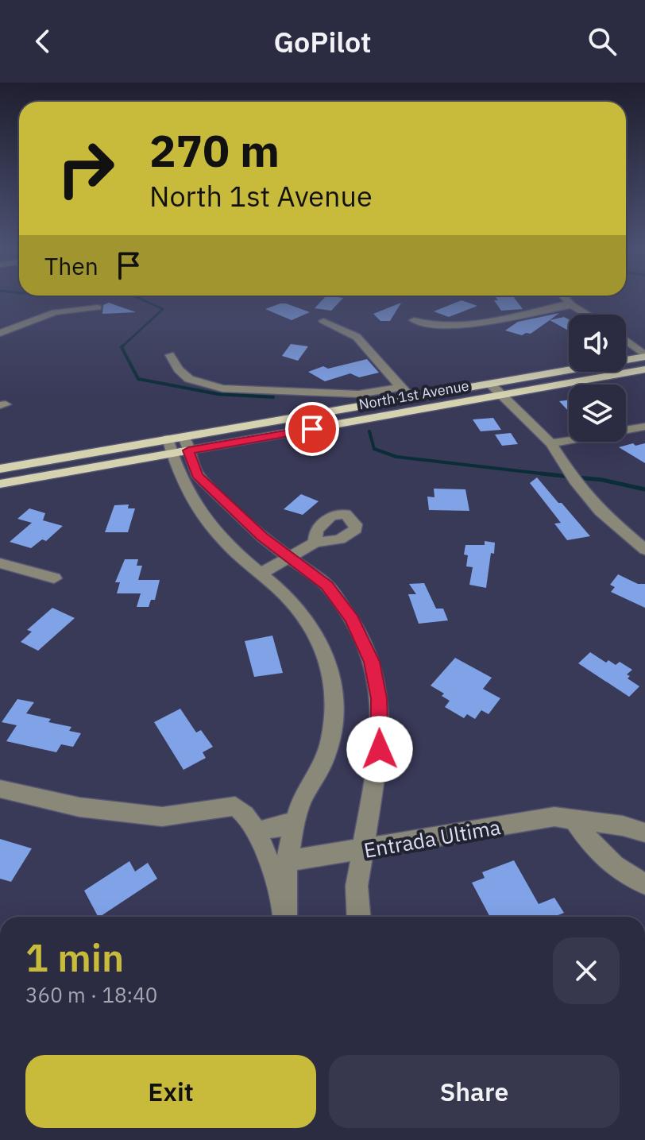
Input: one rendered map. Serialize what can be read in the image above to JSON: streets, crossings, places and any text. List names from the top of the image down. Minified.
{"streets":{"main road":["North 1st Avenue"],"street":["Entrada Ultima"]},"page":{"header":"GoPilot","turn":["270 m","North 1st Avenue"],"then":"Then","heading":["1 min","360 m · 18:40"],"buttons":["Exit","Share"]}}
